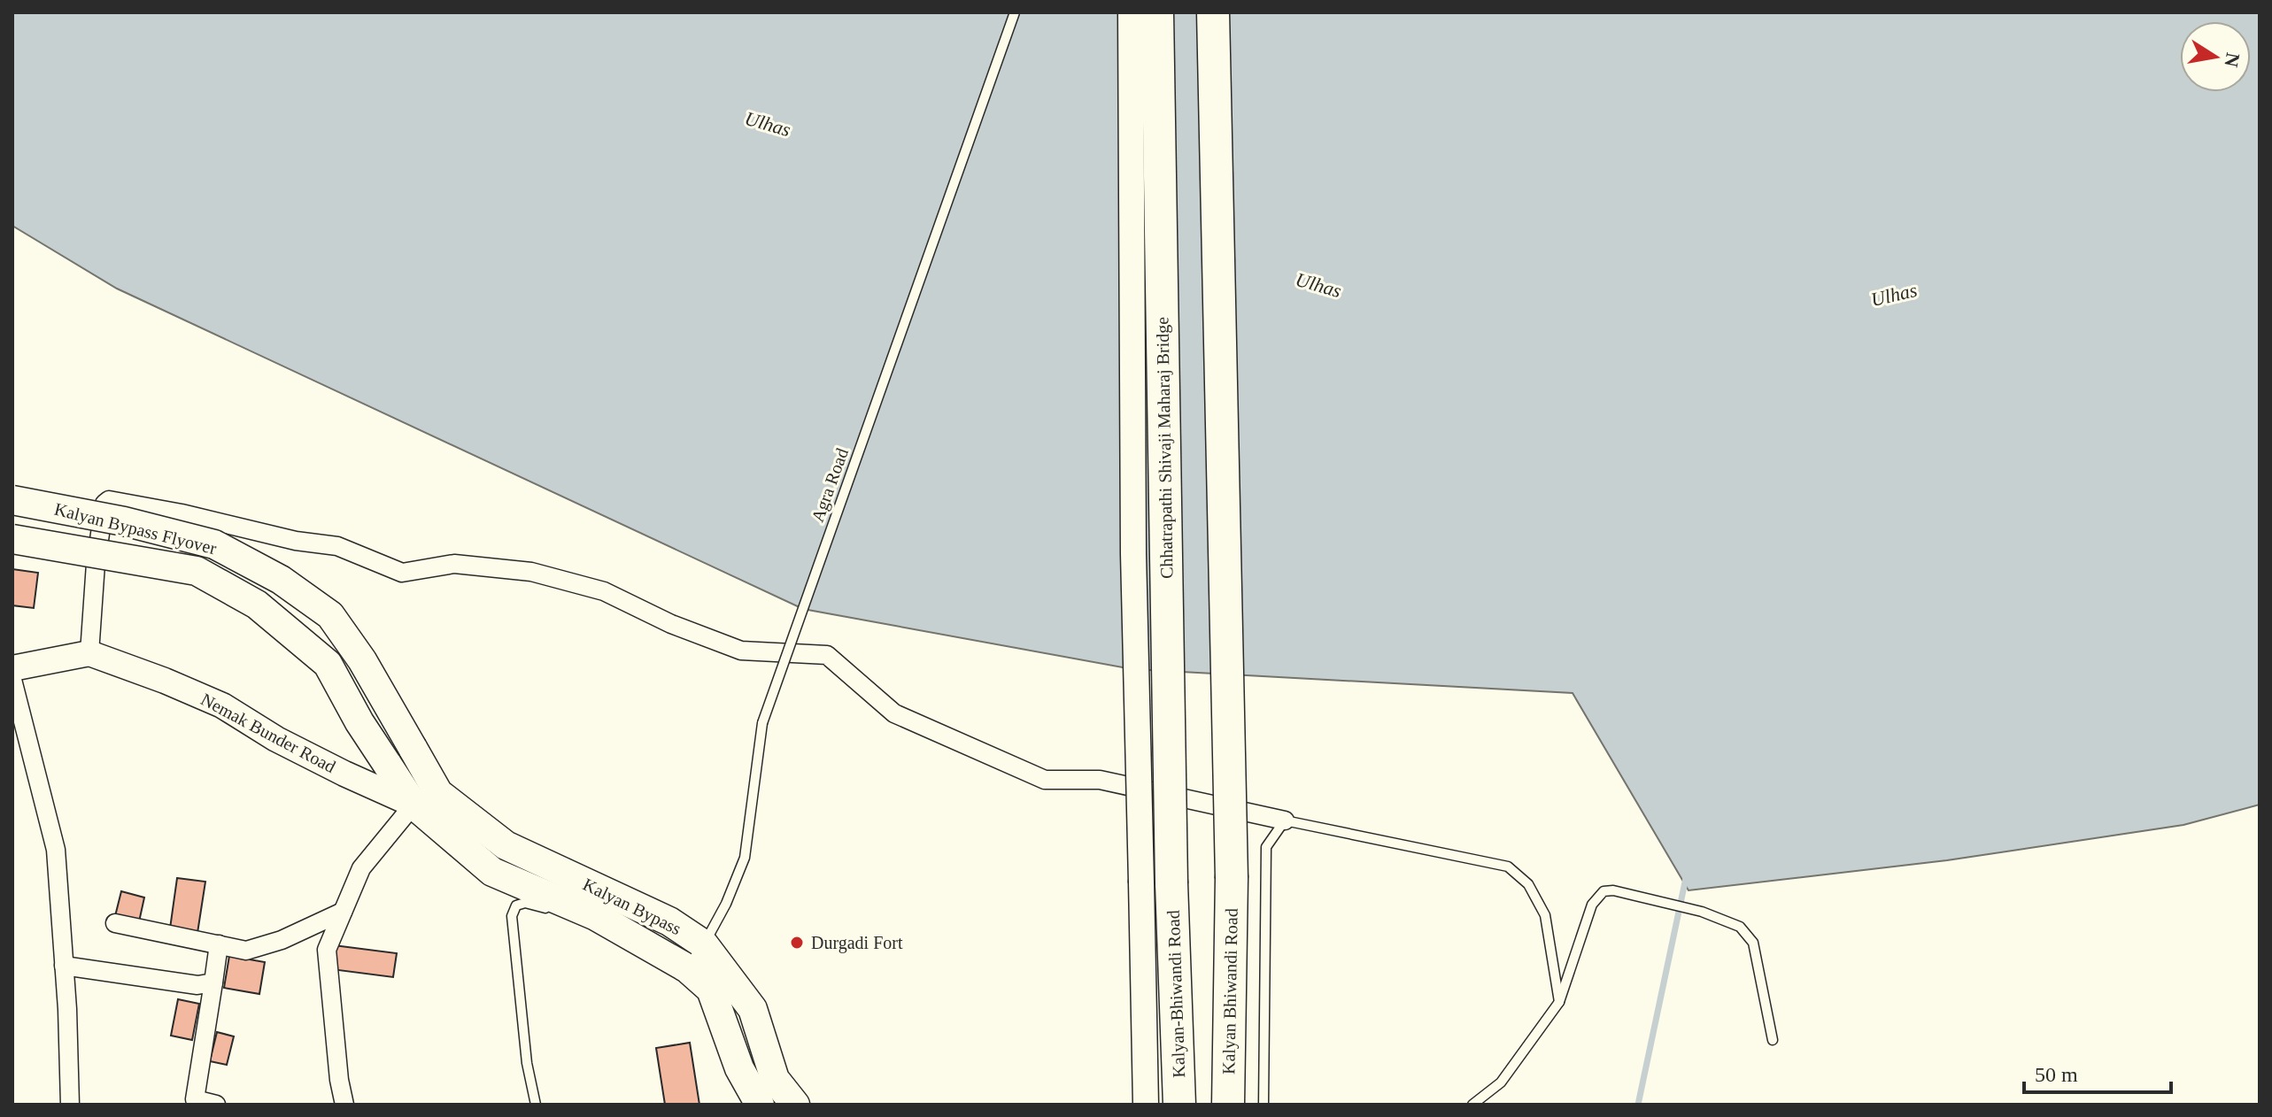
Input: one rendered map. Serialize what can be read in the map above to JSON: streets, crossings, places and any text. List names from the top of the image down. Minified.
{"streets":{"highway":["Chhatrapathi Shivaji Maharaj Bridge","Kalyan Bhiwandi Road","Kalyan-Bhiwandi Road"],"main road":["Kalyan Bypass Flyover","Kalyan Bypass"],"street":["Nemak Bunder Road"],"lane":["Agra Road"]},"crossings":[["Chhatrapathi Shivaji Maharaj Bridge","Kalyan-Bhiwandi Road"],["Agra Road","Kalyan Bypass"],["Kalyan Bypass Flyover","Nemak Bunder Road"],["Kalyan Bypass Flyover","Kalyan Bypass"],["Nemak Bunder Road","Kalyan Bypass"]],"water":["Ulhas"],"places":["Durgadi Fort"],"scale_bar":"50 m","north":"right"}
